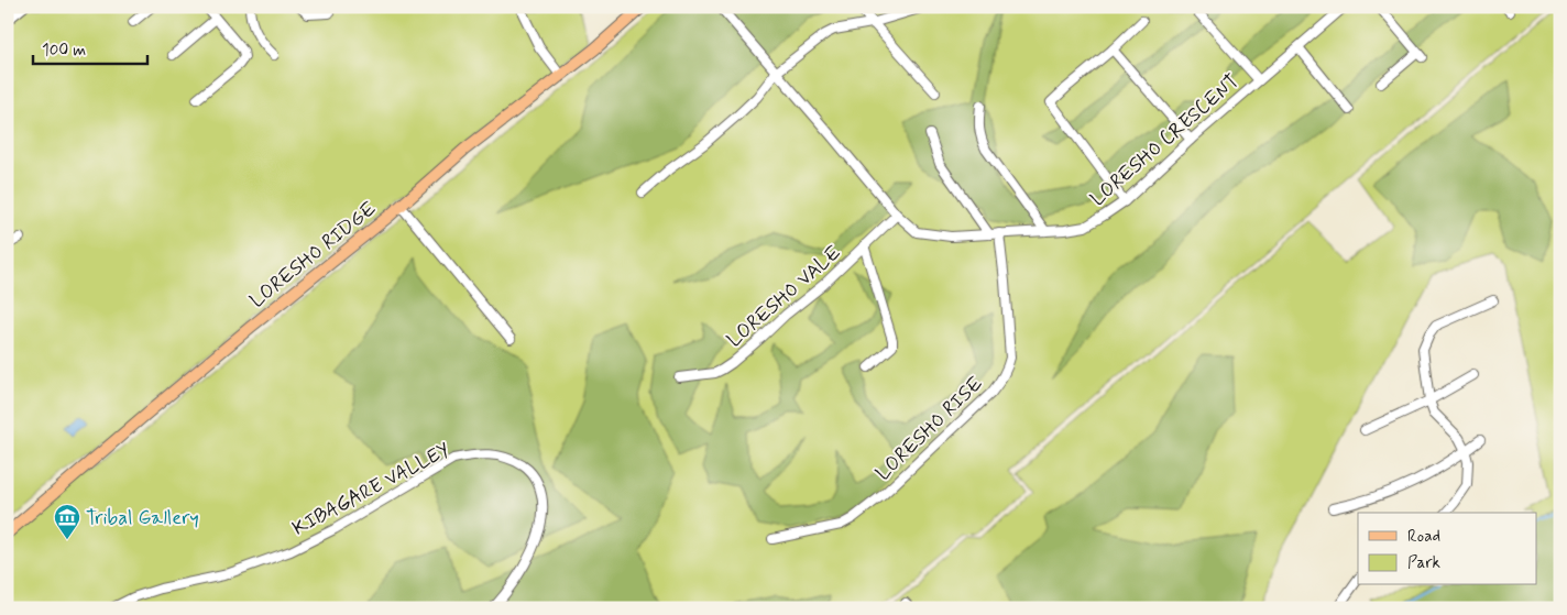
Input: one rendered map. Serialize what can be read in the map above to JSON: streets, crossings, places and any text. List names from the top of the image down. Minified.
{"streets":{"main road":["LORESHO RIDGE"],"street":["LORESHO CRESCENT","LORESHO VALE","LORESHO RISE","KIBAGARE VALLEY"]},"crossings":[["LORESHO CRESCENT","LORESHO VALE"],["LORESHO CRESCENT","LORESHO RISE"]],"places":{"museum":["Tribal Gallery"]},"legend":["Road","Park"],"scale_bar":"100 m"}
